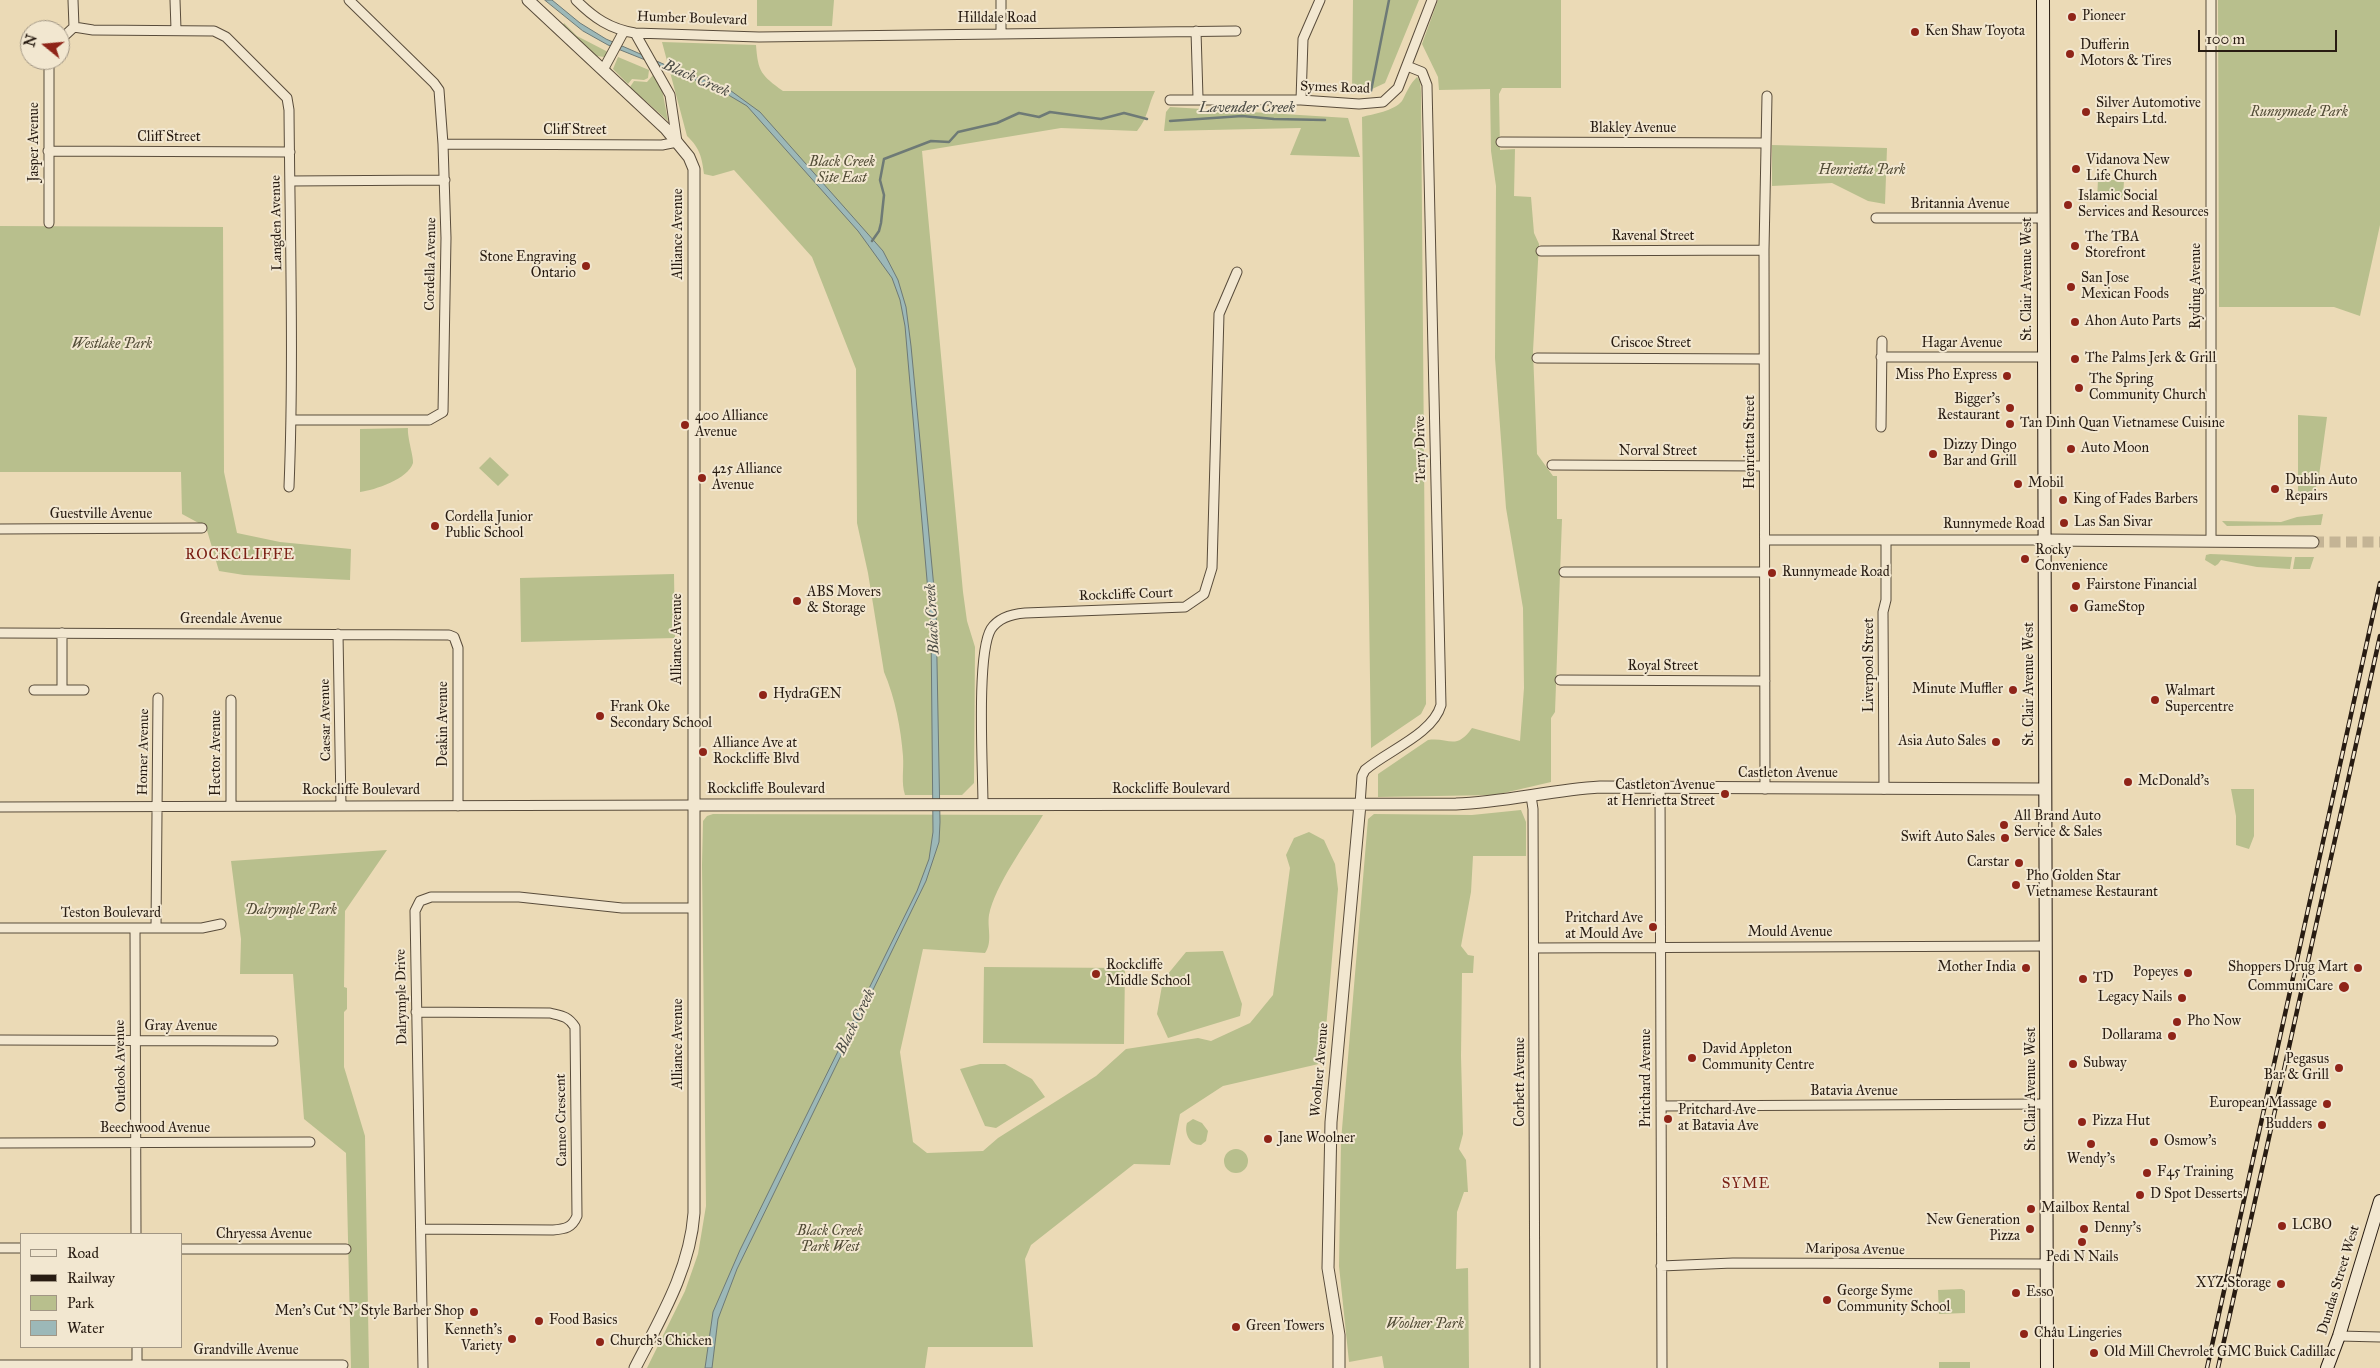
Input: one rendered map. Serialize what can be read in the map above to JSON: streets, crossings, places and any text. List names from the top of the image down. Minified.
{"streets":{"main road":["St. Clair Avenue West","Dundas Street West"],"street":["Humber Boulevard","Hilldale Road","Symes Road","Blakley Avenue","Cliff Street","Jasper Avenue","Britannia Avenue","Langden Avenue","Alliance Avenue","Ravenal Street","Cordella Avenue","Ryding Avenue","Criscoe Street","Hagar Avenue","Henrietta Street","Terry Drive","Norval Street","Guestville Avenue","Runnymede Road","Rockcliffe Court","Greendale Avenue","Liverpool Street","Royal Street","Caesar Avenue","Deakin Avenue","Homer Avenue","Hector Avenue","Castleton Avenue","Rockcliffe Boulevard","Teston Boulevard","Mould Avenue","Dalrymple Drive","Gray Avenue","Outlook Avenue","Woolner Avenue","Pritchard Avenue","Corbett Avenue","Batavia Avenue","Cameo Crescent","Beechwood Avenue","Chryessa Avenue","Mariposa Avenue","Grandville Avenue"]},"crossings":[["Humber Boulevard","Hilldale Road"],["Humber Boulevard","Alliance Avenue"],["Symes Road","Terry Drive"],["Blakley Avenue","Henrietta Street"],["Cliff Street","Jasper Avenue"],["Cliff Street","Langden Avenue"],["Cliff Street","Alliance Avenue"],["Cliff Street","Cordella Avenue"],["Britannia Avenue","St. Clair Avenue West"],["Langden Avenue","Cordella Avenue"],["Alliance Avenue","Rockcliffe Boulevard"],["Alliance Avenue","Dalrymple Drive"],["Ravenal Street","Henrietta Street"],["St. Clair Avenue West","Hagar Avenue"],["St. Clair Avenue West","Runnymede Road"],["St. Clair Avenue West","Castleton Avenue"],["St. Clair Avenue West","Mould Avenue"],["St. Clair Avenue West","Batavia Avenue"],["St. Clair Avenue West","Mariposa Avenue"],["Ryding Avenue","Runnymede Road"],["Criscoe Street","Henrietta Street"],["Henrietta Street","Norval Street"],["Henrietta Street","Runnymede Road"],["Henrietta Street","Royal Street"],["Henrietta Street","Castleton Avenue"],["Terry Drive","Rockcliffe Boulevard"],["Terry Drive","Woolner Avenue"],["Runnymede Road","Liverpool Street"],["Rockcliffe Court","Rockcliffe Boulevard"],["Greendale Avenue","Caesar Avenue"],["Greendale Avenue","Deakin Avenue"],["Liverpool Street","Castleton Avenue"],["Caesar Avenue","Rockcliffe Boulevard"],["Deakin Avenue","Rockcliffe Boulevard"],["Homer Avenue","Rockcliffe Boulevard"],["Hector Avenue","Rockcliffe Boulevard"],["Castleton Avenue","Rockcliffe Boulevard"],["Castleton Avenue","Pritchard Avenue"],["Castleton Avenue","Corbett Avenue"],["Rockcliffe Boulevard","Woolner Avenue"],["Rockcliffe Boulevard","Corbett Avenue"],["Teston Boulevard","Outlook Avenue"],["Mould Avenue","Pritchard Avenue"],["Mould Avenue","Corbett Avenue"],["Dalrymple Drive","Cameo Crescent"],["Gray Avenue","Outlook Avenue"],["Outlook Avenue","Beechwood Avenue"],["Pritchard Avenue","Batavia Avenue"],["Pritchard Avenue","Mariposa Avenue"]],"districts":["ROCKCLIFFE","SYME"],"water":["Black Creek","Lavender Creek"],"parks":["Runnymede Park","Black Creek Site East","Henrietta Park","Westlake Park","Dalrymple Park","Black Creek Park West","Woolner Park"],"places":["Pioneer","Ken Shaw Toyota","Dufferin Motors & Tires","Silver Automotive Repairs Ltd.","Vidanova New Life Church","Islamic Social Services and Resources","The TBA Storefront","Stone Engraving Ontario","San Jose Mexican Foods","Ahon Auto Parts","The Palms Jerk & Grill","Miss Pho Express","The Spring Community Church","Bigger’s Restaurant","Tan Dinh Quan Vietnamese Cuisine","400 Alliance Avenue","Auto Moon","Dizzy Dingo Bar and Grill","425 Alliance Avenue","Mobil","Dublin Auto Repairs","King of Fades Barbers","Las San Sivar","Cordella Junior Public School","Rocky Convenience","Runnymeade Road","Fairstone Financial","ABS Movers & Storage","GameStop","Minute Muffler","HydraGEN","Walmart Supercentre","Frank Oke Secondary School","Asia Auto Sales","Alliance Ave at Rockcliffe Blvd","McDonald's","Castleton Avenue at Henrietta Street","All Brand Auto Service & Sales","Swift Auto Sales","Carstar","Pho Golden Star Vietnamese Restaurant","Pritchard Ave at Mould Ave","Mother India","Shoppers Drug Mart","Popeyes","Rockcliffe Middle School","TD","CommuniCare","Legacy Nails","Pho Now","Dollarama","David Appleton Community Centre","Subway","Pegasus Bar & Grill","European Massage","Pritchard Ave at Batavia Ave","Pizza Hut","Budders","Jane Woolner","Osmow's","Wendy's","F45 Training","D Spot Desserts","Mailbox Rental","LCBO","New Generation Pizza","Denny's","Pedi N Nails","XYZ Storage","Esso","George Syme Community School","Men’s Cut ‘N’ Style Barber Shop","Food Basics","Green Towers","Châu Lingeries","Kenneth's Variety","Church's Chicken","Old Mill Chevrolet GMC Buick Cadillac"],"legend":["Road","Railway","Park","Water"],"scale_bar":"100 m","north":"left"}
